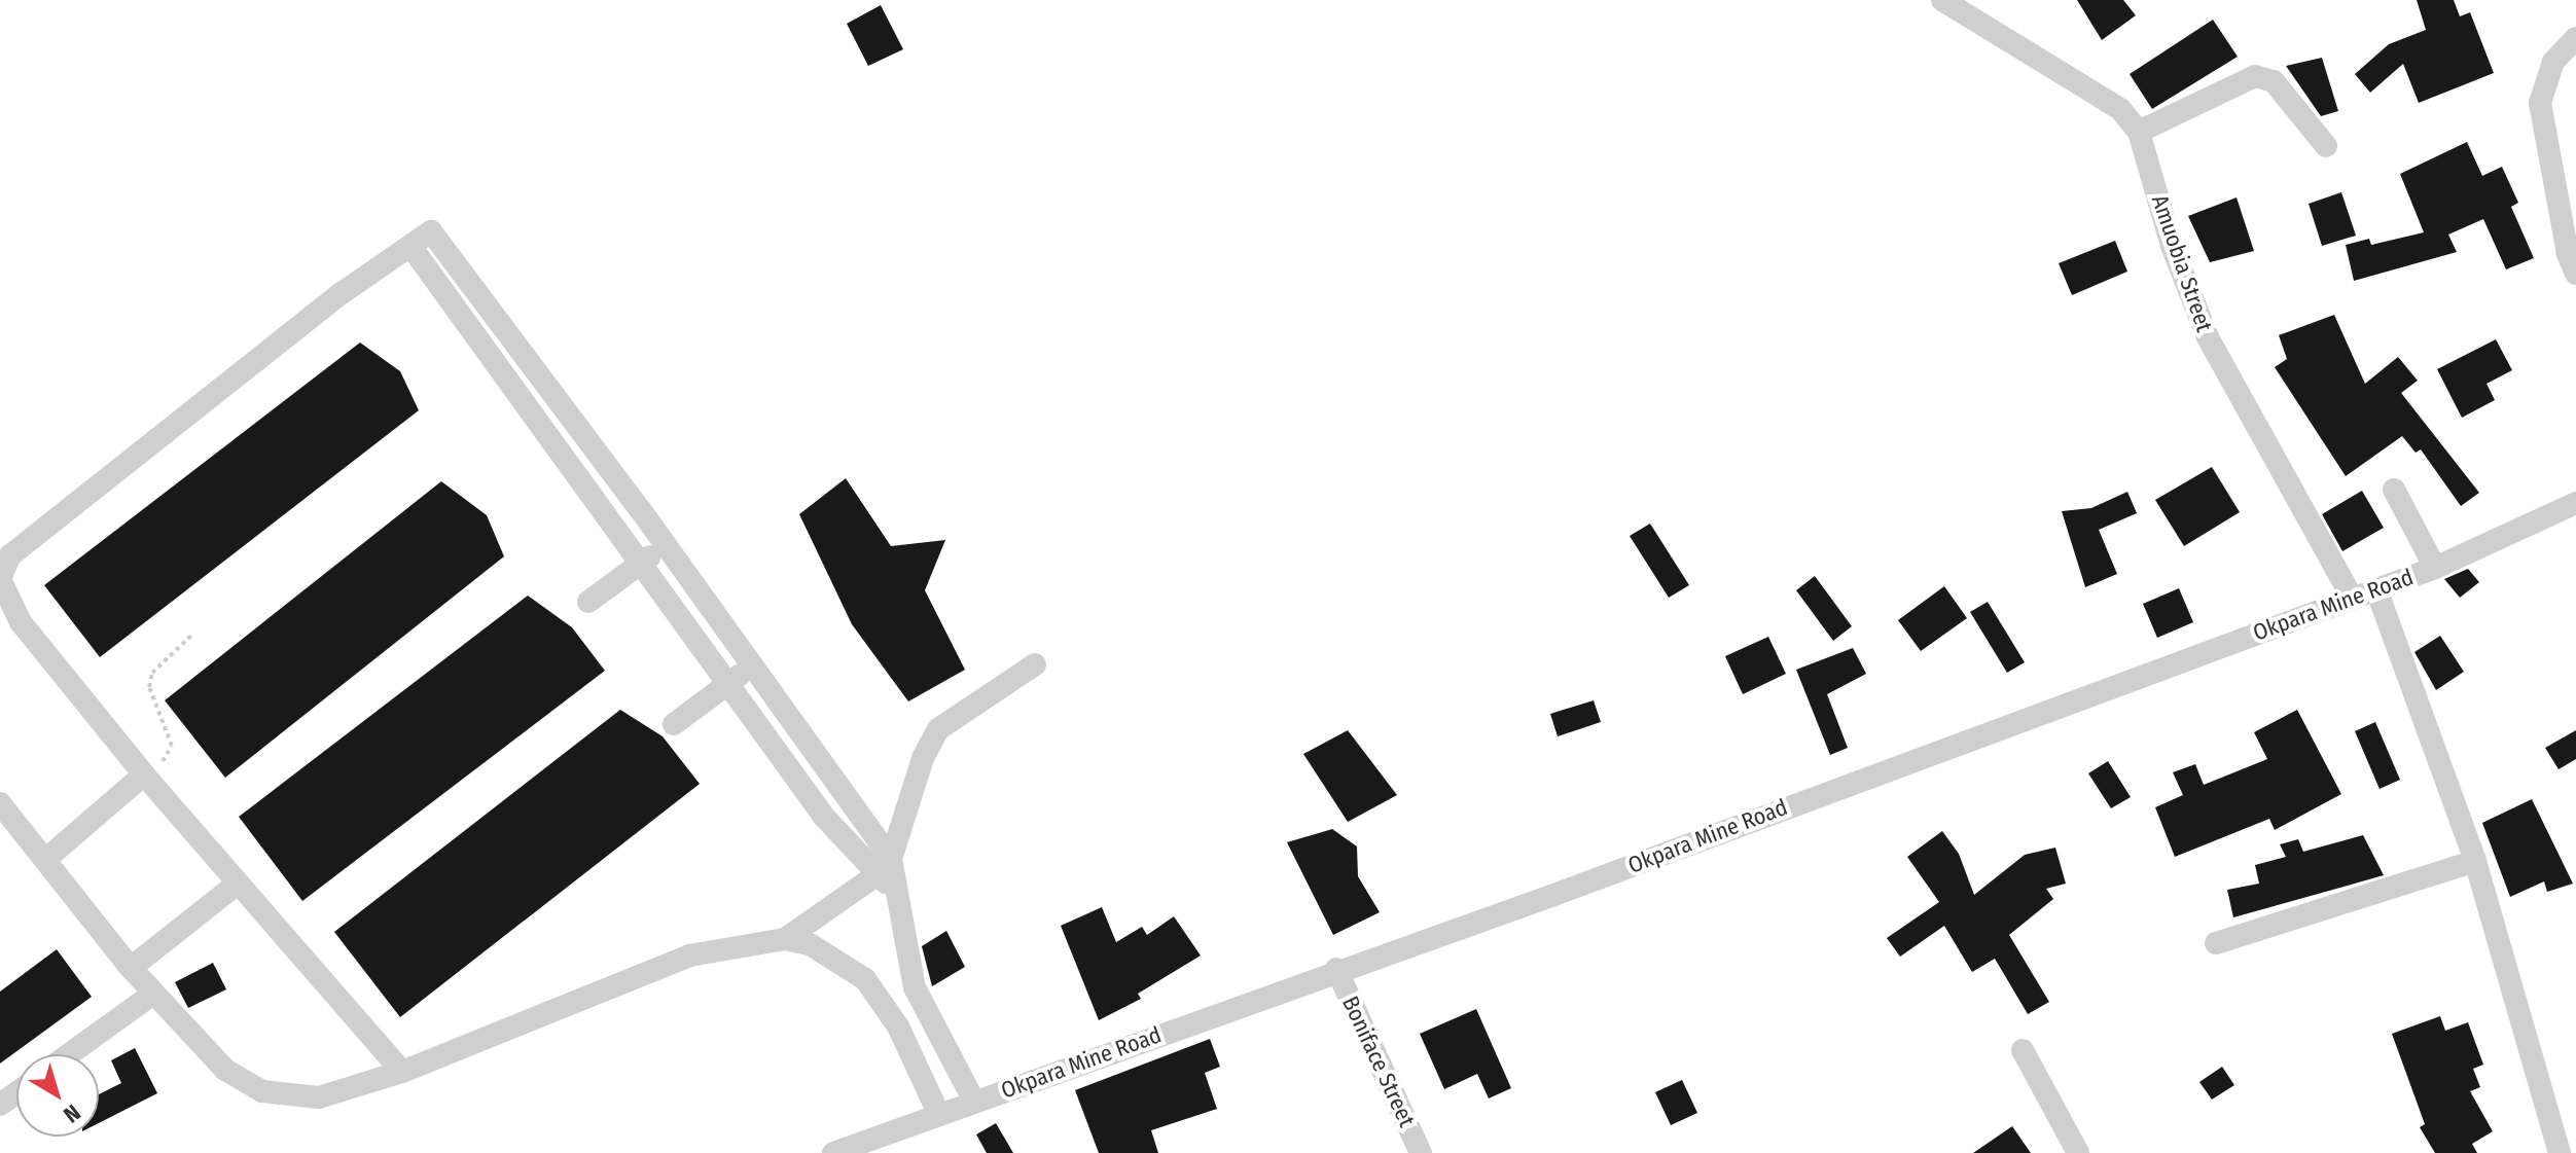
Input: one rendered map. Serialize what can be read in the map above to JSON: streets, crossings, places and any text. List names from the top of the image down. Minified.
{"streets":{"street":["Amuobia Street","Okpara Mine Road","Boniface Street"]},"crossings":[["Amuobia Street","Okpara Mine Road"],["Okpara Mine Road","Boniface Street"]],"north":"bottom right"}
